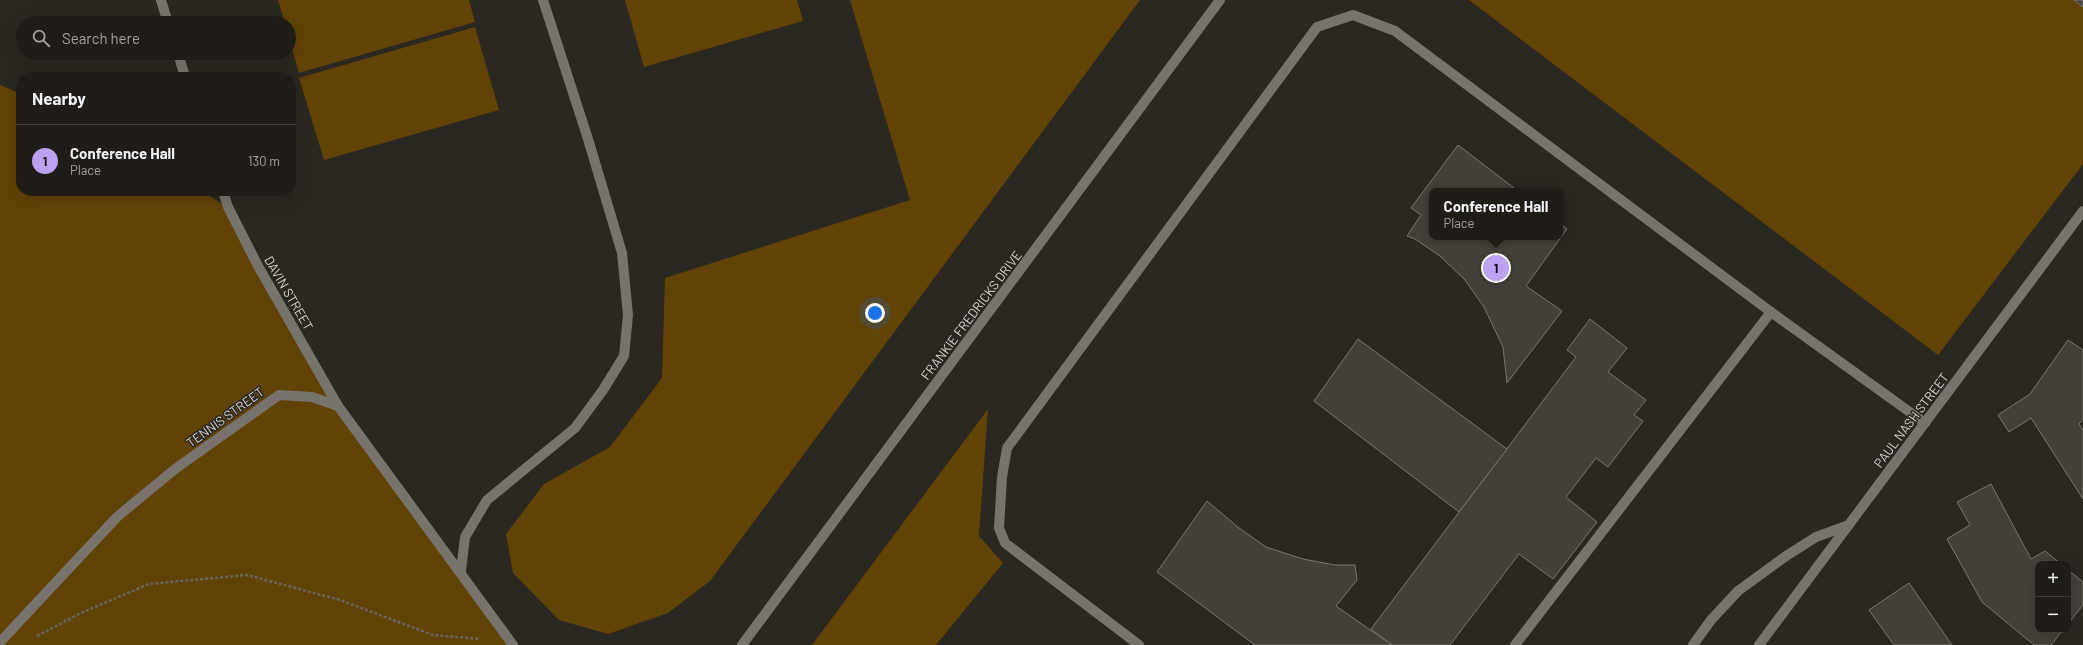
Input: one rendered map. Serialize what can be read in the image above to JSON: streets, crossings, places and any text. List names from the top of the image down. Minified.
{"streets":{"street":["DAVIN STREET","FRANKIE FREDRICKS DRIVE","TENNIS STREET","PAUL NASH STREET"]},"crossings":[["DAVIN STREET","TENNIS STREET"]],"page":{"search":"Search here","heading":"Nearby","list":[{"mark":"1","name":"Conference Hall","note":"Place","value":"130 m"}],"popup":["Conference Hall","Place"],"pins":"1","map_buttons":["+","−"]}}
